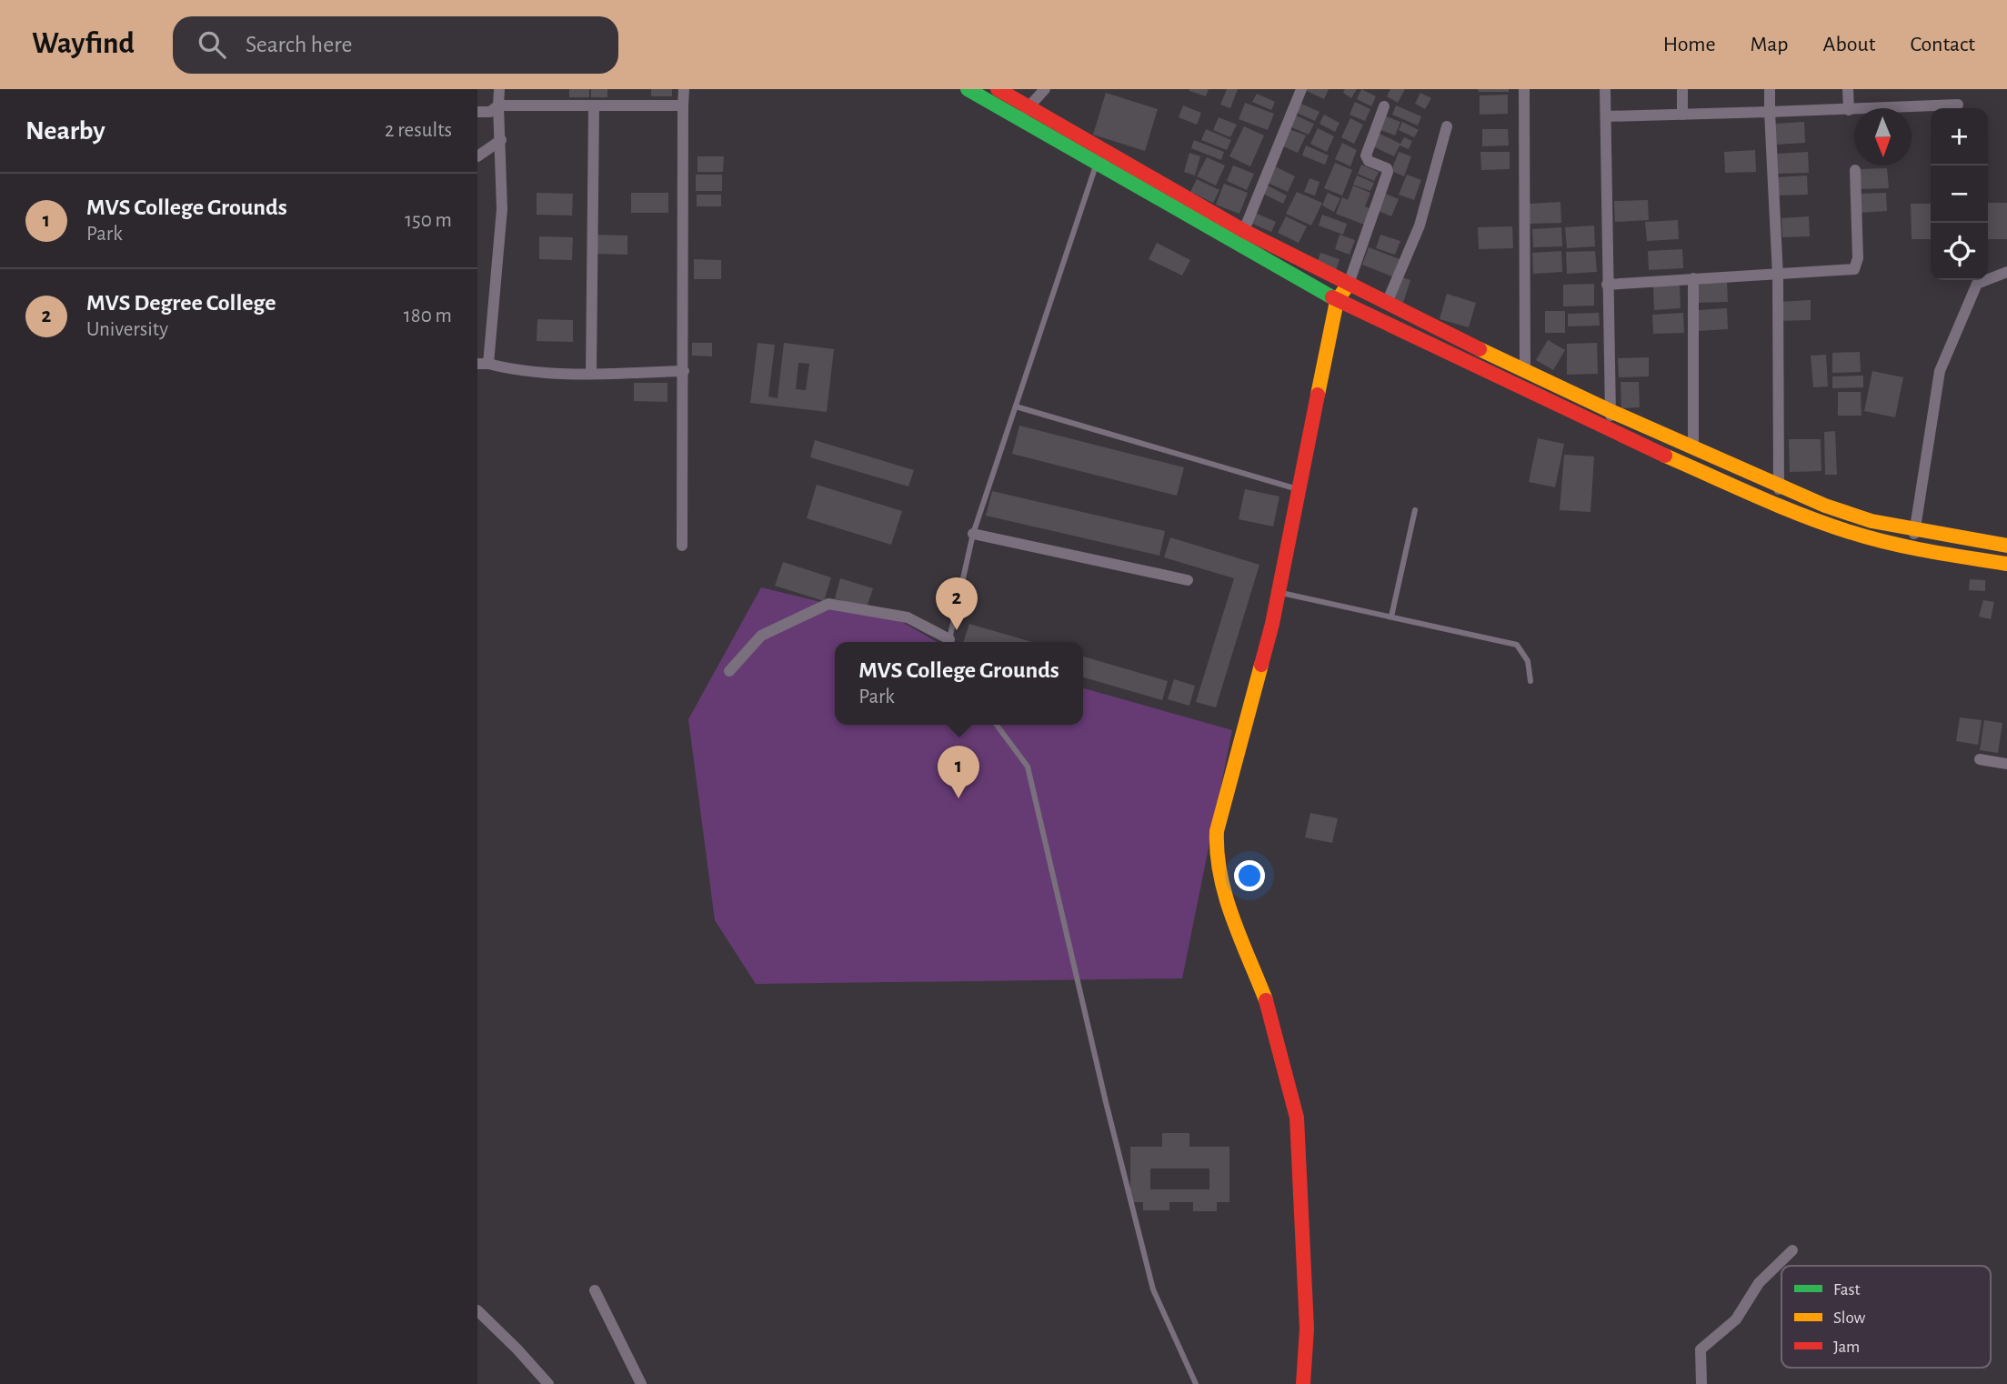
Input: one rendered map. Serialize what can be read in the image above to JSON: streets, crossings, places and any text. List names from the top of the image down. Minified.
{"legend":["Fast","Slow","Jam"],"north":"bottom","page":{"header":"Wayfind","search":"Search here","nav":["Home","Map","About","Contact"],"heading":["Nearby","2 results"],"map_buttons":["+","−"],"list":[{"mark":"1","name":"MVS College Grounds","note":"Park","value":"150 m"},{"mark":"2","name":"MVS Degree College","note":"University","value":"180 m"}],"pins":["2","1"],"popup":["MVS College Grounds","Park"]}}
